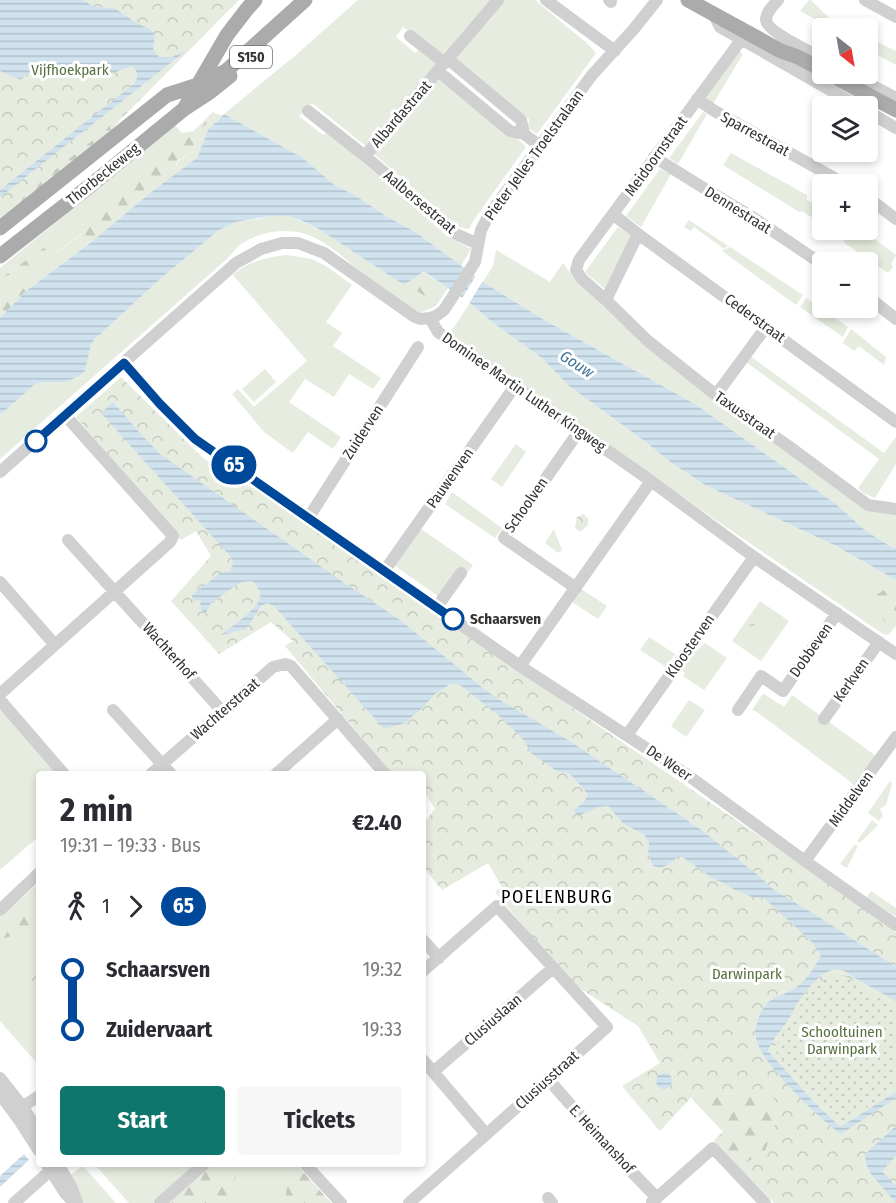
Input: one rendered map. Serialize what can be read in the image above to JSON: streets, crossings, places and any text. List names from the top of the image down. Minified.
{"streets":{"main road":["S150","Thorbeckeweg"],"street":["Albardastraat","Sparrestraat","Pieter Jelles Troelstralaan","Meidoornstraat","Aalbersestraat","Dennestraat","Cederstraat","Dominee Martin Luther Kingweg","Taxusstraat","Zuiderven","Pauwenven","Schoolven","Kloosterven","Dobbeven","Wachterhof","Kerkven","Wachterstraat","De Weer","Middelven","Clusiuslaan","Clusiusstraat","E. Heimanshof"]},"crossings":[["S150","Thorbeckeweg"],["Albardastraat","Aalbersestraat"],["Sparrestraat","Meidoornstraat"],["Pieter Jelles Troelstralaan","Aalbersestraat"],["Pieter Jelles Troelstralaan","Dominee Martin Luther Kingweg"],["Meidoornstraat","Dennestraat"],["Meidoornstraat","Cederstraat"],["Meidoornstraat","Taxusstraat"],["Dominee Martin Luther Kingweg","Pauwenven"],["Dominee Martin Luther Kingweg","Schoolven"],["Dominee Martin Luther Kingweg","Kloosterven"],["Dominee Martin Luther Kingweg","Dobbeven"],["Dominee Martin Luther Kingweg","Kerkven"],["Dominee Martin Luther Kingweg","De Weer"],["Zuiderven","De Weer"],["Pauwenven","De Weer"],["Kloosterven","De Weer"],["Wachterhof","Wachterstraat"],["De Weer","Middelven"],["Clusiuslaan","Clusiusstraat"],["Clusiusstraat","E. Heimanshof"]],"districts":["POELENBURG"],"water":["Gouw"],"parks":["Vijfhoekpark","Darwinpark","Schooltuinen Darwinpark"],"places":["Schaarsven"],"lines":["bus line 65"],"north":"bottom right","page":{"on_map":"65","map_buttons":["+","−"],"heading":["2 min","19:31 – 19:33 · Bus","€2.40"],"legs":["1","65"],"list":[{"name":"Schaarsven","value":"19:32"},{"name":"Zuidervaart","value":"19:33"}],"buttons":["Start","Tickets"]}}
